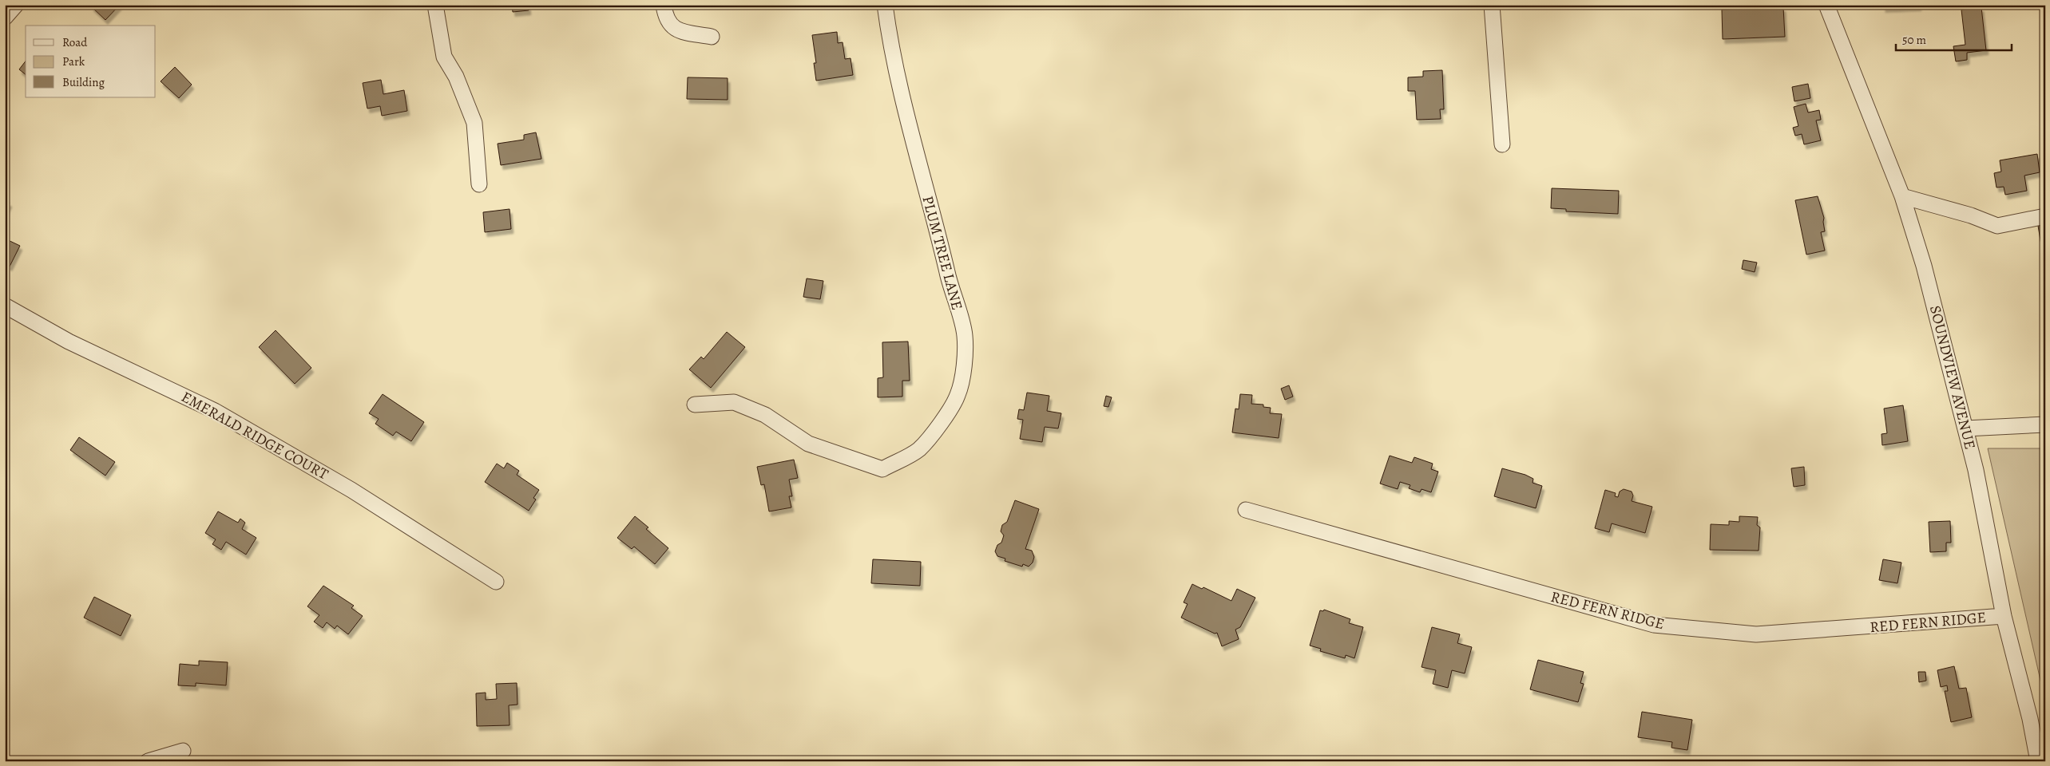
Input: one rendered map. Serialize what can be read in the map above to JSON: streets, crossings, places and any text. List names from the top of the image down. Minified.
{"streets":{"street":["PLUM TREE LANE","SOUNDVIEW AVENUE","EMERALD RIDGE COURT","RED FERN RIDGE"]},"crossings":[["SOUNDVIEW AVENUE","RED FERN RIDGE"]],"legend":["Road","Park","Building"],"scale_bar":"50 m"}
